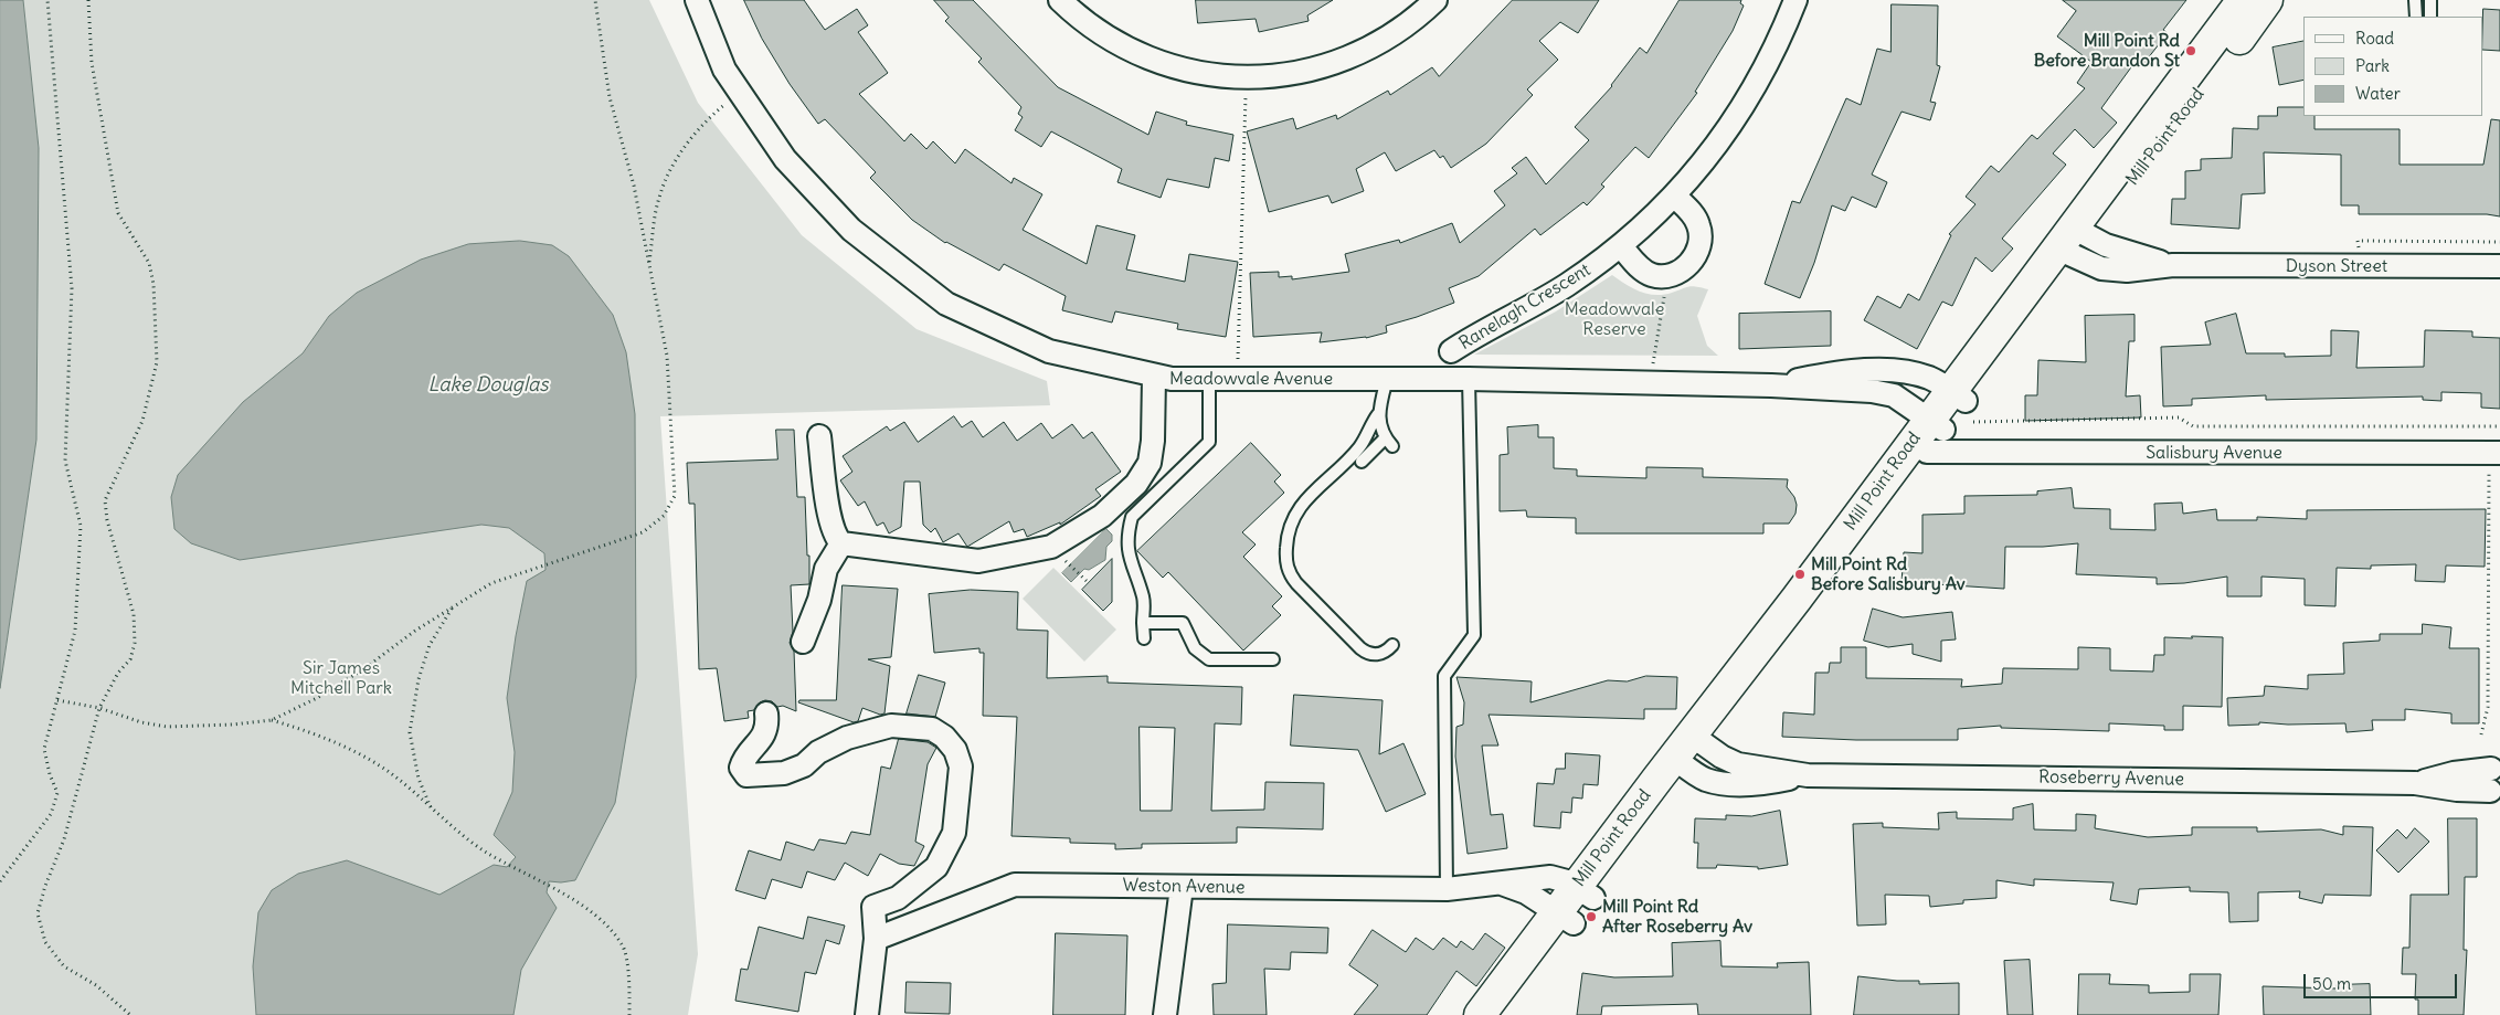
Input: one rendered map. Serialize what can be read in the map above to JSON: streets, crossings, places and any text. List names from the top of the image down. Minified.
{"streets":{"main road":["Mill Point Road"],"street":["Dyson Street","Ranelagh Crescent","Meadowvale Avenue","Salisbury Avenue","Roseberry Avenue","Weston Avenue"]},"crossings":[["Mill Point Road","Dyson Street"],["Mill Point Road","Meadowvale Avenue"],["Mill Point Road","Salisbury Avenue"],["Mill Point Road","Roseberry Avenue"],["Mill Point Road","Weston Avenue"],["Meadowvale Avenue","Salisbury Avenue"]],"water":["Lake Douglas"],"parks":["Meadowvale Reserve","Sir James Mitchell Park"],"places":["Mill Point Rd Before Brandon St","Mill Point Rd Before Salisbury Av","Mill Point Rd After Roseberry Av"],"legend":["Road","Park","Water"],"scale_bar":"50 m"}
